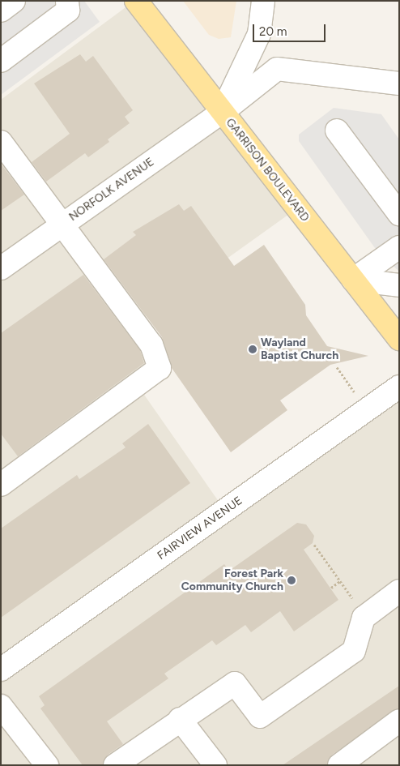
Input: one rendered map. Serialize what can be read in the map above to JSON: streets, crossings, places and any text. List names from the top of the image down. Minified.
{"streets":{"main road":["GARRISON BOULEVARD"],"street":["NORFOLK AVENUE","FAIRVIEW AVENUE"]},"crossings":[["GARRISON BOULEVARD","NORFOLK AVENUE"]],"places":["Wayland Baptist Church","Forest Park Community Church"],"scale_bar":"20 m"}
